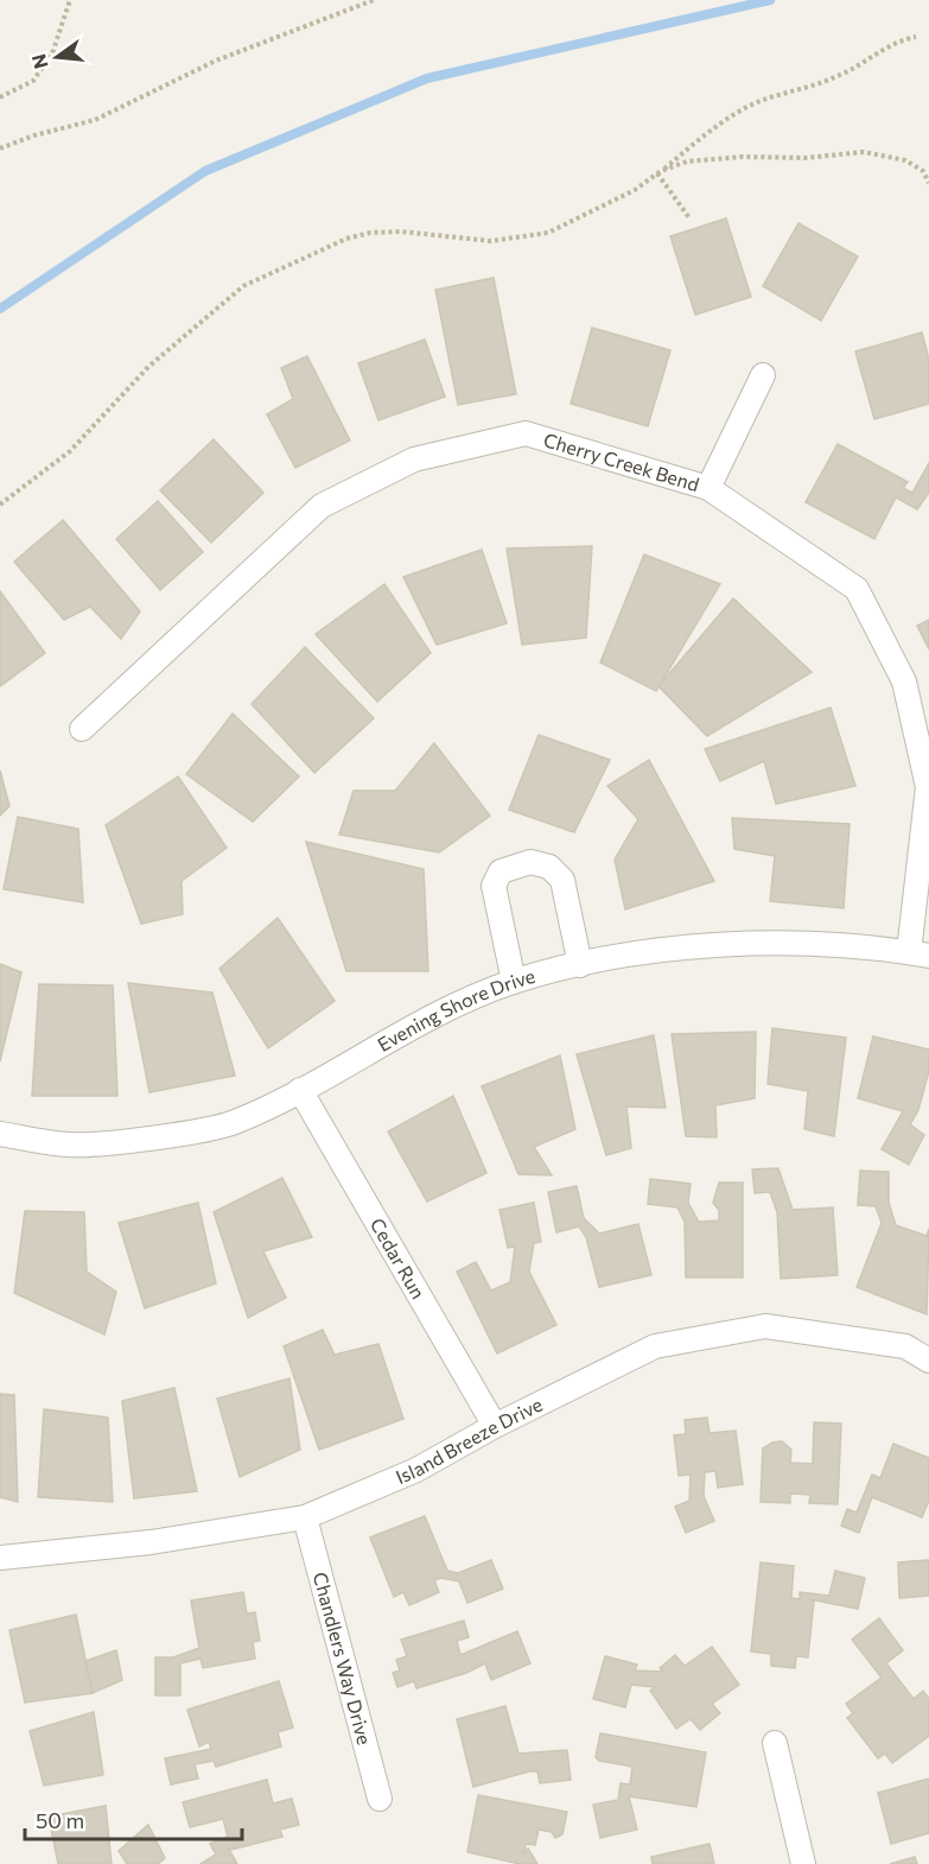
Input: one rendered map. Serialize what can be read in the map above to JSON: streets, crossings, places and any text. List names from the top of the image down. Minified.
{"streets":{"street":["Cherry Creek Bend","Evening Shore Drive","Cedar Run","Island Breeze Drive","Chandlers Way Drive"]},"crossings":[["Cherry Creek Bend","Evening Shore Drive"],["Evening Shore Drive","Cedar Run"],["Cedar Run","Island Breeze Drive"],["Island Breeze Drive","Chandlers Way Drive"]],"scale_bar":"50 m","north":"left"}
